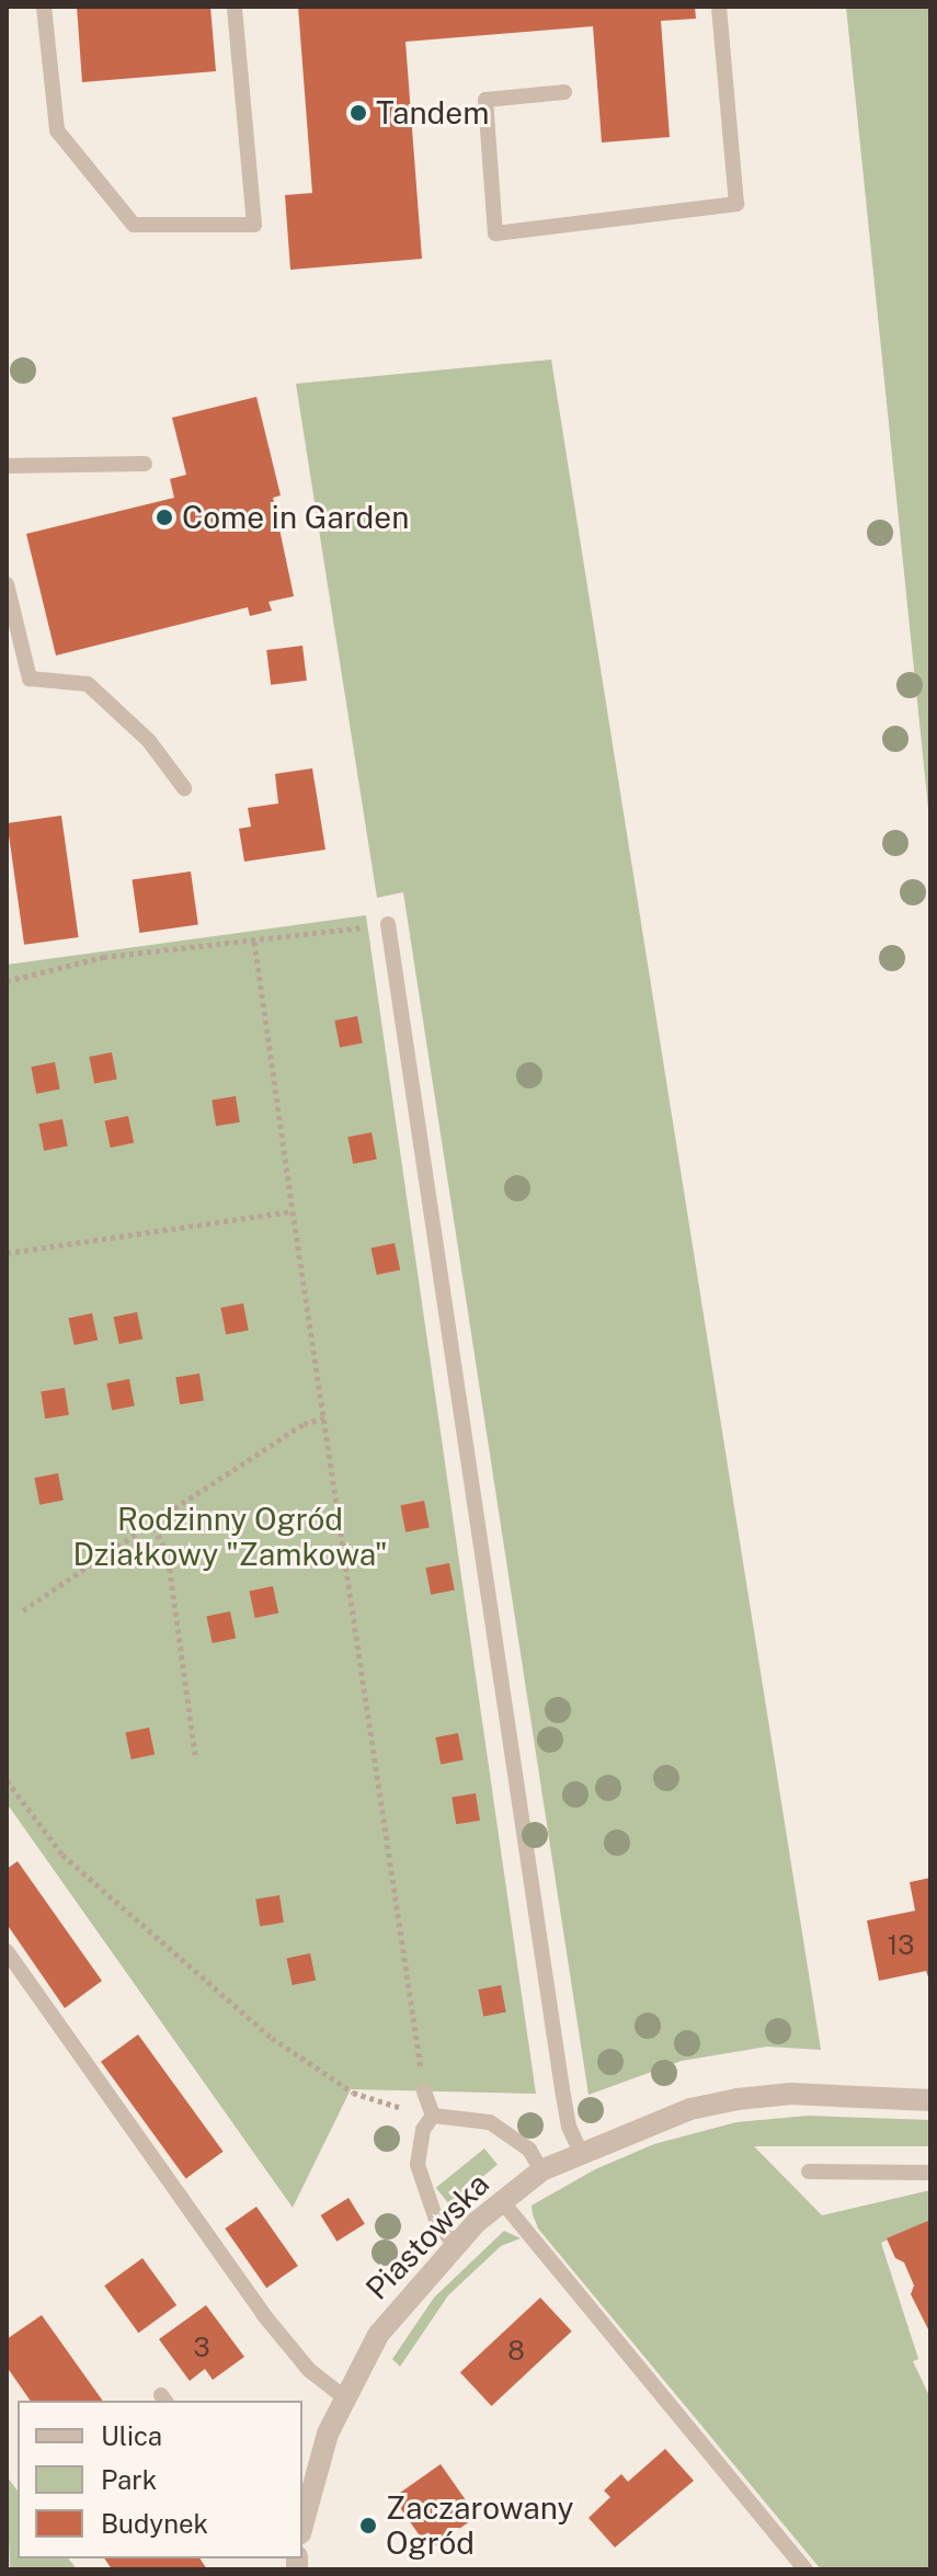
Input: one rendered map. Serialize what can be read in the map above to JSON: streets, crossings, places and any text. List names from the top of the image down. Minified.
{"streets":{"street":["Piastowska"]},"parks":["Rodzinny Ogród Działkowy \"Zamkowa\""],"places":["Tandem","Come in Garden","Zaczarowany Ogród"],"house_numbers":["13","3","8"],"legend":["Ulica","Park","Budynek"]}
